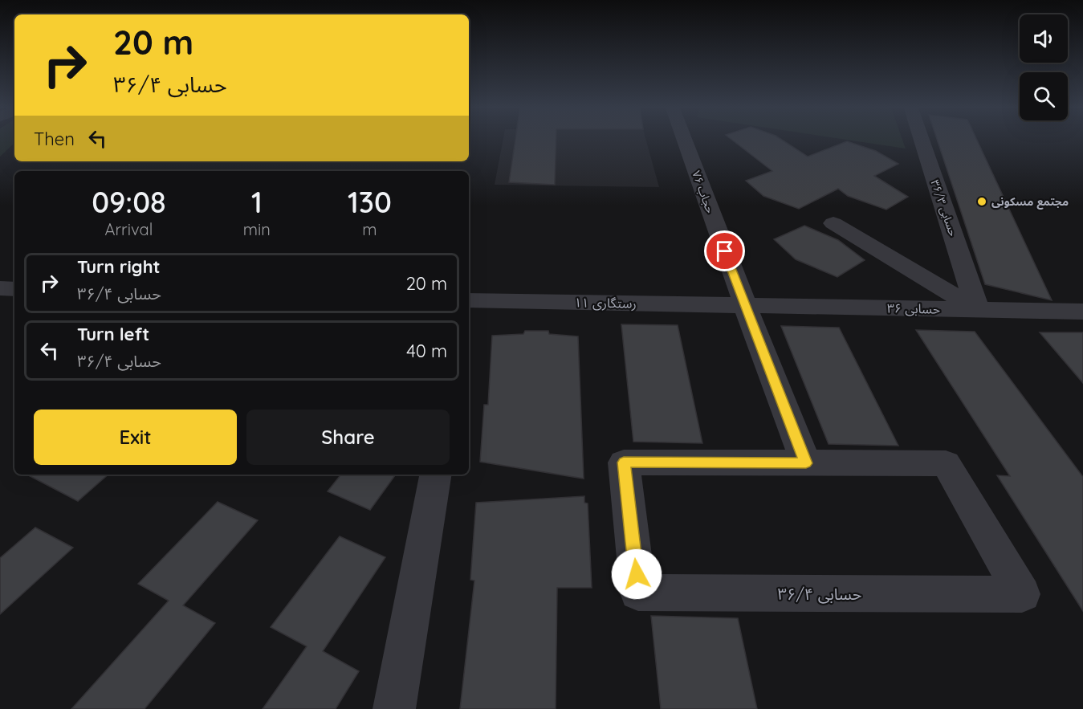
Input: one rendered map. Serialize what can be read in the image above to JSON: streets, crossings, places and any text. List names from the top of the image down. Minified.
{"streets":{"street":["حجاب ۷۶","حسابی ۳۶/۳","رستگاری ۱۱","حسابی ۳۶","حسابی ۳۶/۴"]},"crossings":[["حجاب ۷۶","رستگاری ۱۱"],["حجاب ۷۶","حسابی ۳۶"],["حسابی ۳۶/۳","حسابی ۳۶"],["رستگاری ۱۱","حسابی ۳۶"]],"places":["مجتمع مسکونی"],"page":{"turn":["20 m","حسابی ۳۶/۴"],"then":"Then","eta":["09:08","Arrival","1","min","130","m"],"list":[{"name":"Turn right","note":"حسابی ۳۶/۴","value":"20 m"},{"name":"Turn left","note":"حسابی ۳۶/۴","value":"40 m"}],"buttons":["Exit","Share"]}}
